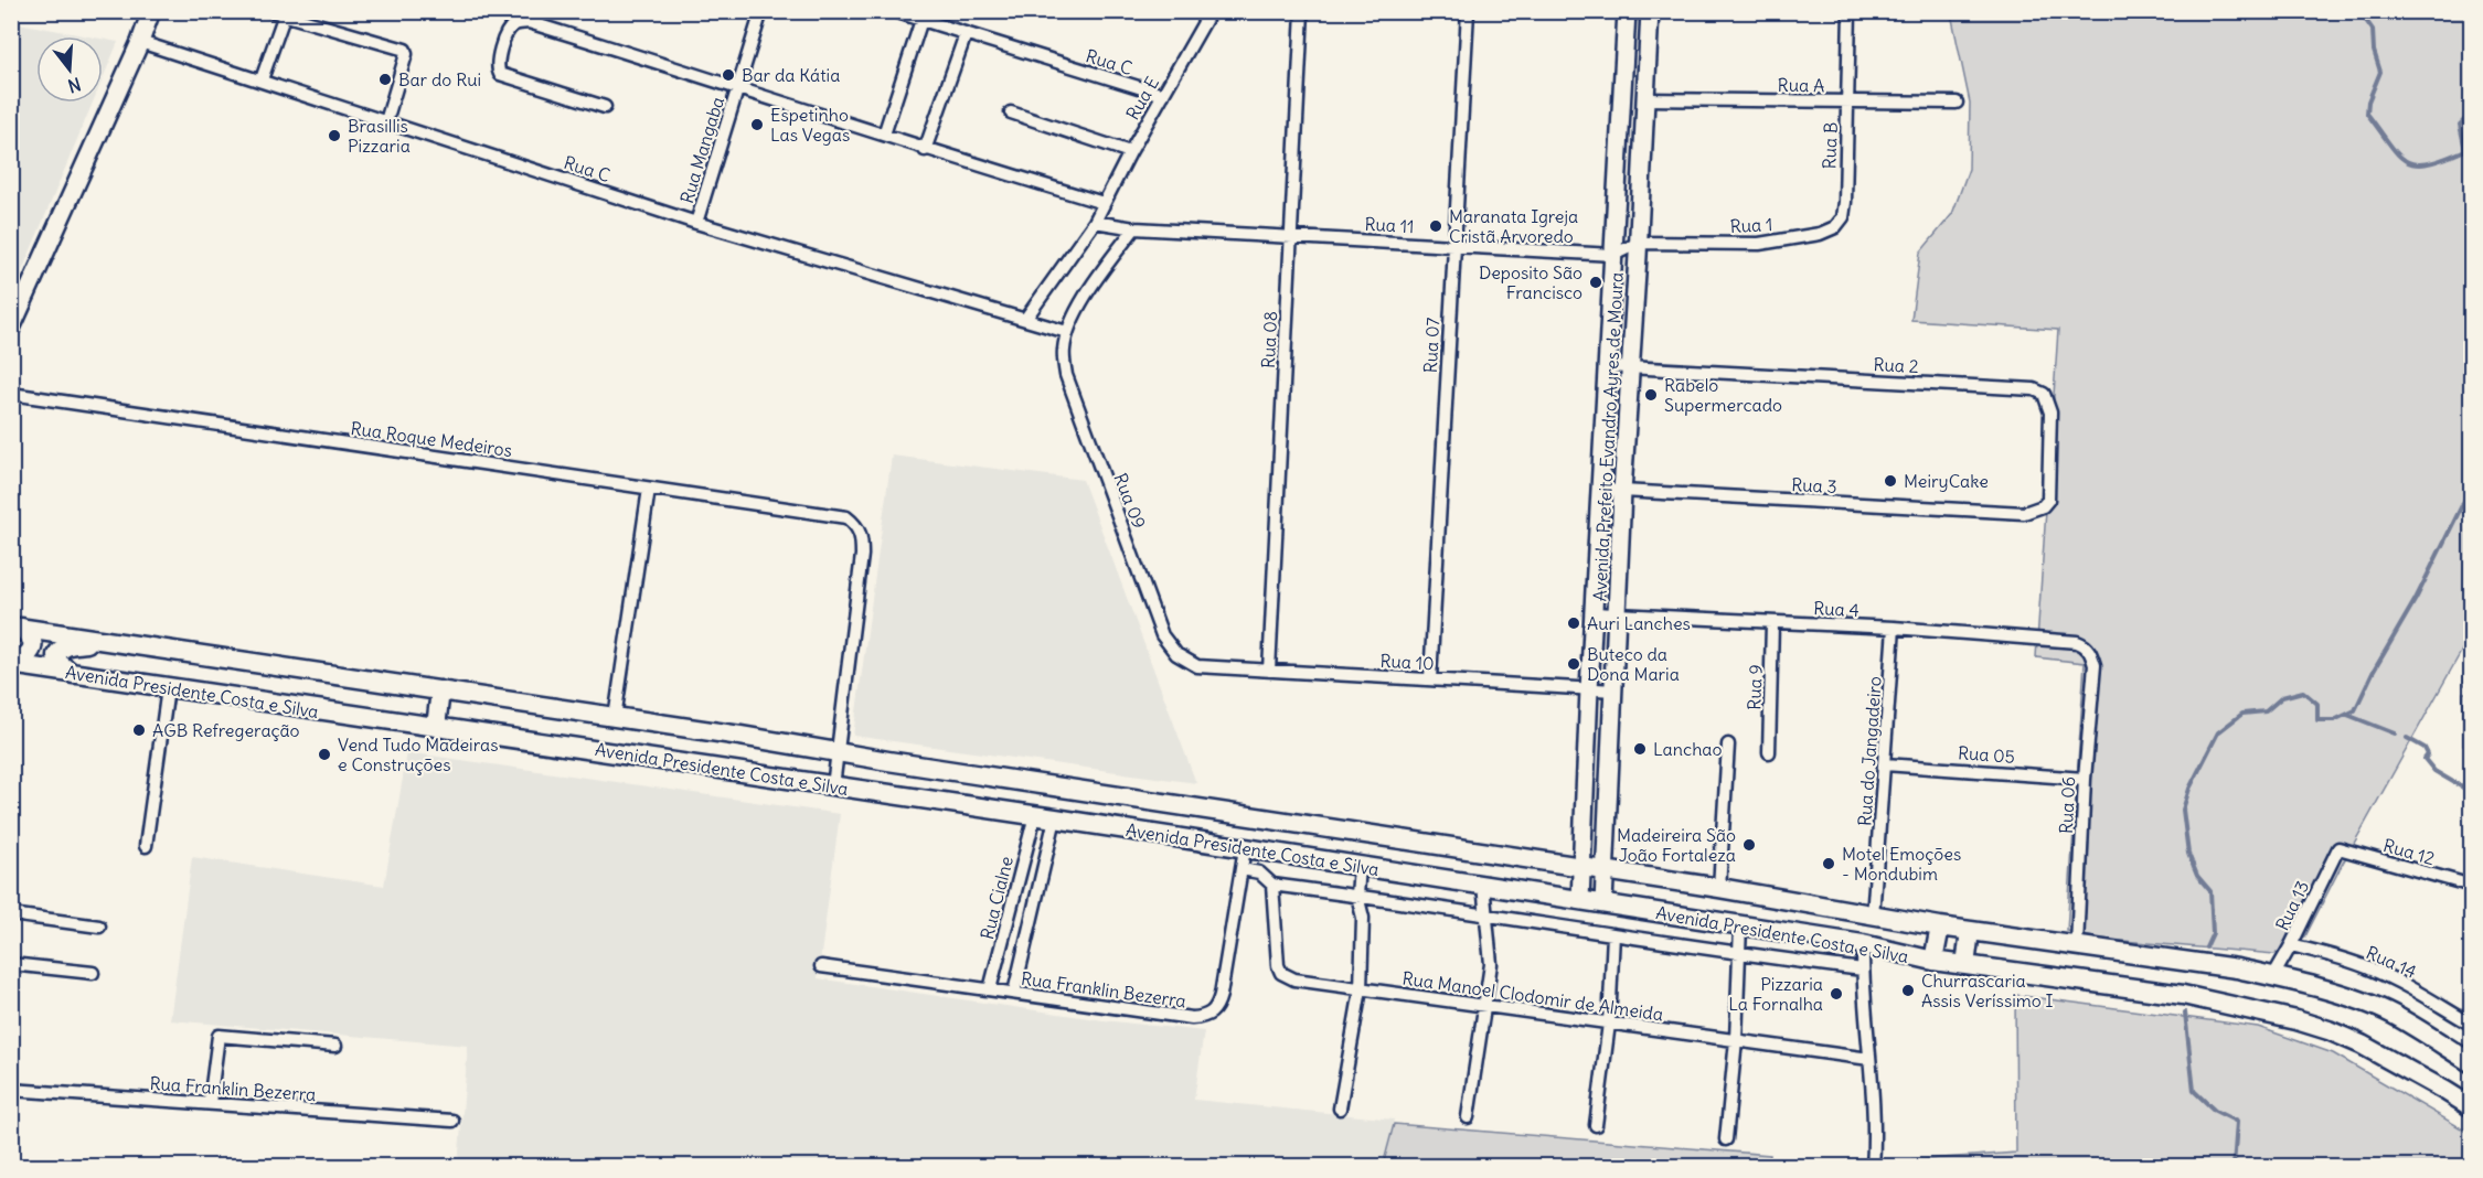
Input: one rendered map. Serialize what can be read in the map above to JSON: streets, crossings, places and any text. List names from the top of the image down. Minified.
{"streets":{"main road":["Avenida Presidente Costa e Silva"],"street":["Rua C","Rua A","Rua E","Rua B","Rua Mangaba","Rua 11","Rua 1","Rua 08","Rua 07","Rua 2","Avenida Prefeito Evandro Ayres de Moura","Rua Roque Medeiros","Rua 3","Rua 09","Rua 4","Rua 10","Rua 9","Rua do Jangadeiro","Rua 05","Rua 06","Rua 12","Rua Cialne","Rua 13","Rua 14","Rua Franklin Bezerra","Rua Manoel Clodomir de Almeida"]},"crossings":[["Rua C","Rua E"],["Rua C","Rua Mangaba"],["Rua A","Rua B"],["Rua A","Avenida Prefeito Evandro Ayres de Moura"],["Rua B","Rua 1"],["Rua 11","Rua 1"],["Rua 11","Rua 08"],["Rua 11","Rua 07"],["Rua 11","Avenida Prefeito Evandro Ayres de Moura"],["Rua 11","Rua 09"],["Rua 1","Avenida Prefeito Evandro Ayres de Moura"],["Rua 08","Rua 10"],["Rua 07","Rua 10"],["Rua 2","Avenida Prefeito Evandro Ayres de Moura"],["Rua 2","Rua 3"],["Avenida Prefeito Evandro Ayres de Moura","Rua 3"],["Avenida Prefeito Evandro Ayres de Moura","Rua 4"],["Avenida Prefeito Evandro Ayres de Moura","Rua 10"],["Avenida Prefeito Evandro Ayres de Moura","Avenida Presidente Costa e Silva"],["Rua Roque Medeiros","Avenida Presidente Costa e Silva"],["Rua 09","Rua 10"],["Rua 4","Rua 9"],["Rua 4","Rua do Jangadeiro"],["Rua 4","Rua 06"],["Avenida Presidente Costa e Silva","Rua do Jangadeiro"],["Avenida Presidente Costa e Silva","Rua 06"],["Avenida Presidente Costa e Silva","Rua Cialne"],["Avenida Presidente Costa e Silva","Rua 13"],["Avenida Presidente Costa e Silva","Rua Franklin Bezerra"],["Rua do Jangadeiro","Rua 05"],["Rua 05","Rua 06"],["Rua 12","Rua 13"],["Rua Cialne","Rua Franklin Bezerra"],["Rua 13","Rua 14"]],"places":["Bar da Kátia","Bar do Rui","Espetinho Las Vegas","Brasillis Pizzaria","Maranata Igreja Cristã Arvoredo","Deposito São Francisco","Rabelo Supermercado","MeiryCake","Auri Lanches","Buteco da Dona Maria","AGB Refregeração","Lanchao","Vend Tudo Madeiras e Construções","Madeireira São João Fortaleza","Motel Emoções - Mondubim","Churrascaria Assis Veríssimo I","Pizzaria La Fornalha"],"north":"bottom"}
